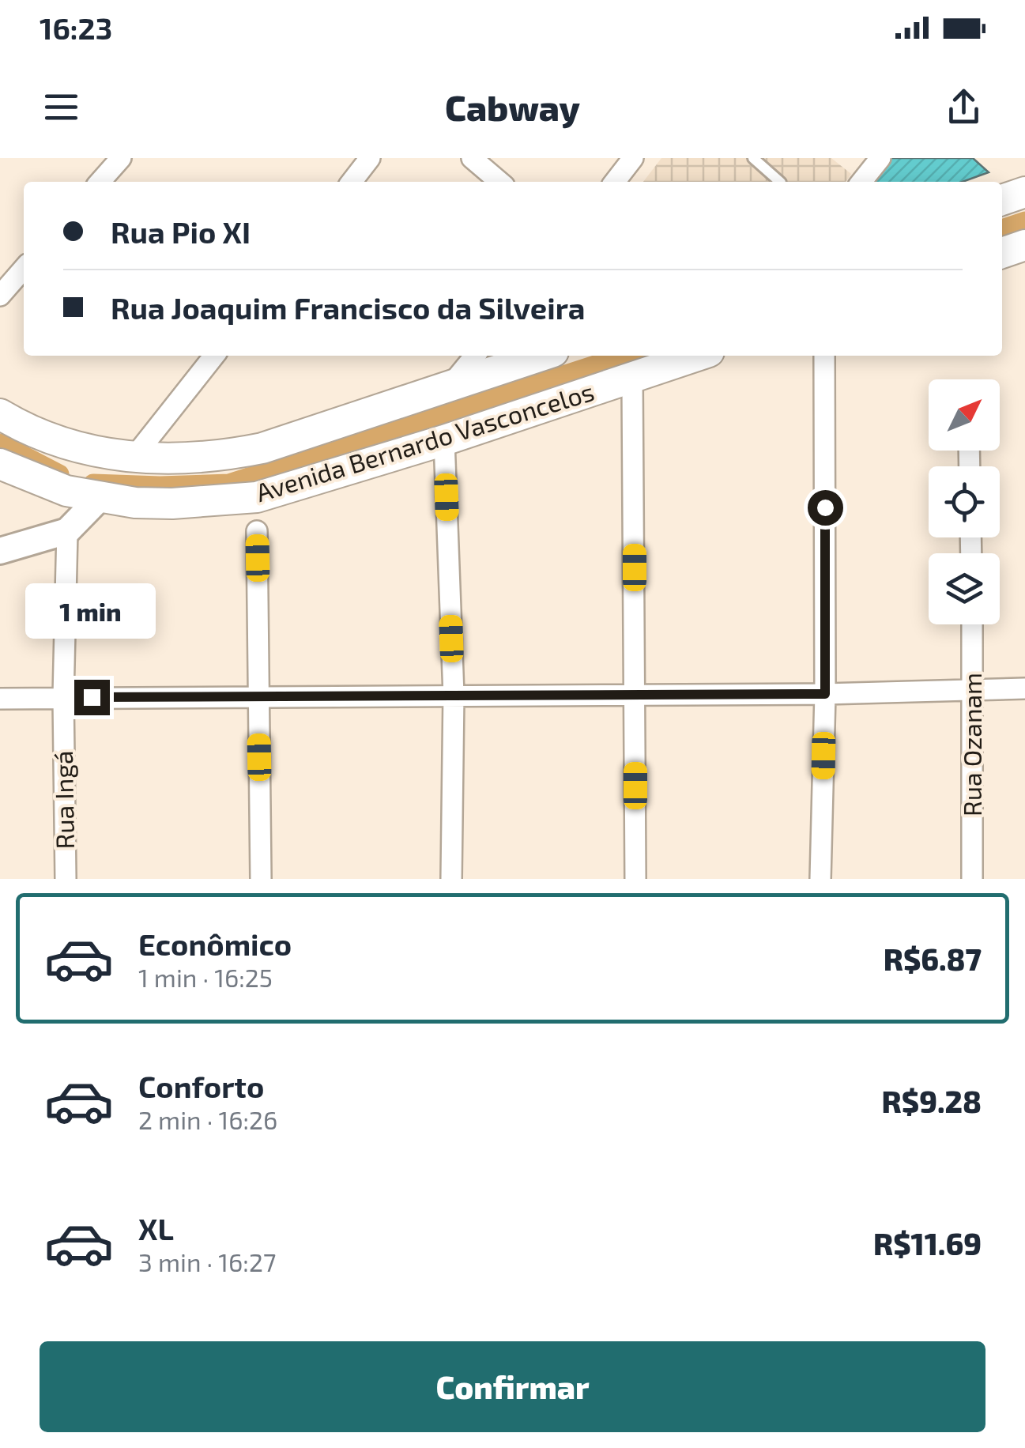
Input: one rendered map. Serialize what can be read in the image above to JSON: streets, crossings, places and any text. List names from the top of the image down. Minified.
{"streets":{"main road":["Avenida Bernardo Vasconcelos"],"street":["Rua Ozanam","Rua Ingá"]},"north":"top right","page":{"status":"16:23","header":"Cabway","banner":["Rua Pio XI","Rua Joaquim Francisco da Silveira"],"bubble":"1 min","list":[{"name":"Econômico","note":"1 min · 16:25","value":"R$6.87"},{"name":"Conforto","note":"2 min · 16:26","value":"R$9.28"},{"name":"XL","note":"3 min · 16:27","value":"R$11.69"}],"buttons":"Confirmar"}}
